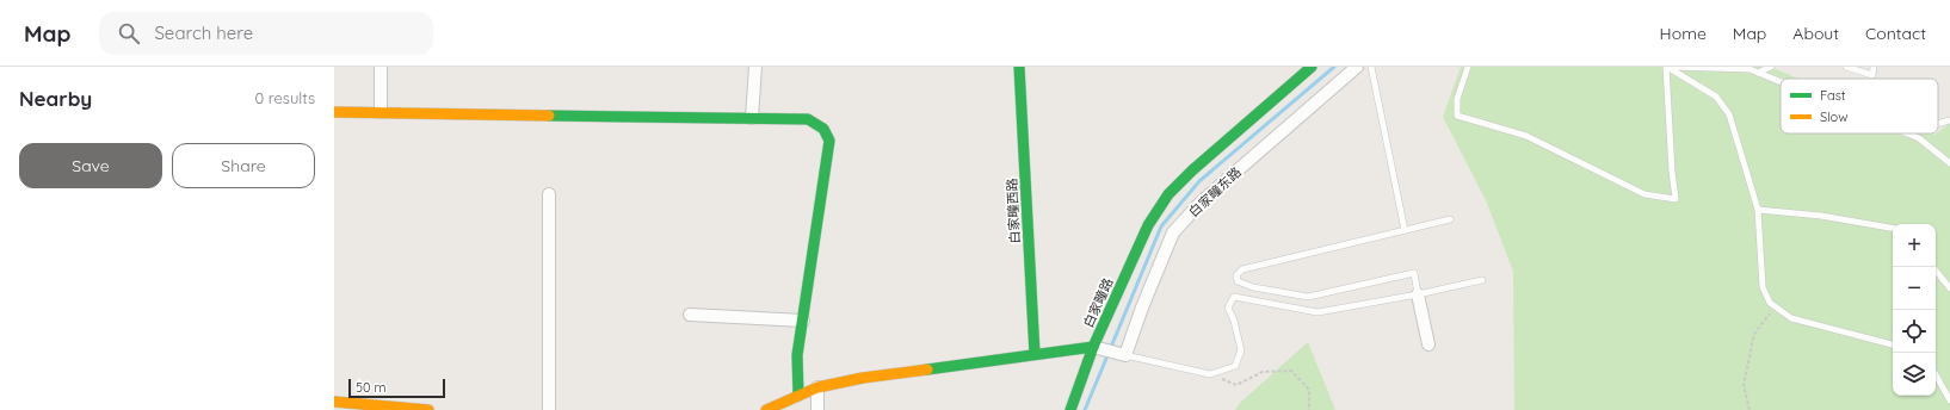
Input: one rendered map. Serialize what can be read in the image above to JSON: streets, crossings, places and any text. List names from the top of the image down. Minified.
{"streets":{"street":["白家疃东路","白家疃西路","白家疃路"]},"crossings":[["白家疃东路","白家疃路"],["白家疃西路","白家疃路"]],"legend":["Fast","Slow"],"scale_bar":"50 m","page":{"header":"Map","search":"Search here","nav":["Home","Map","About","Contact"],"heading":["Nearby","0 results"],"buttons":["Save","Share"],"map_buttons":["+","−"],"scale":"50 m"}}
